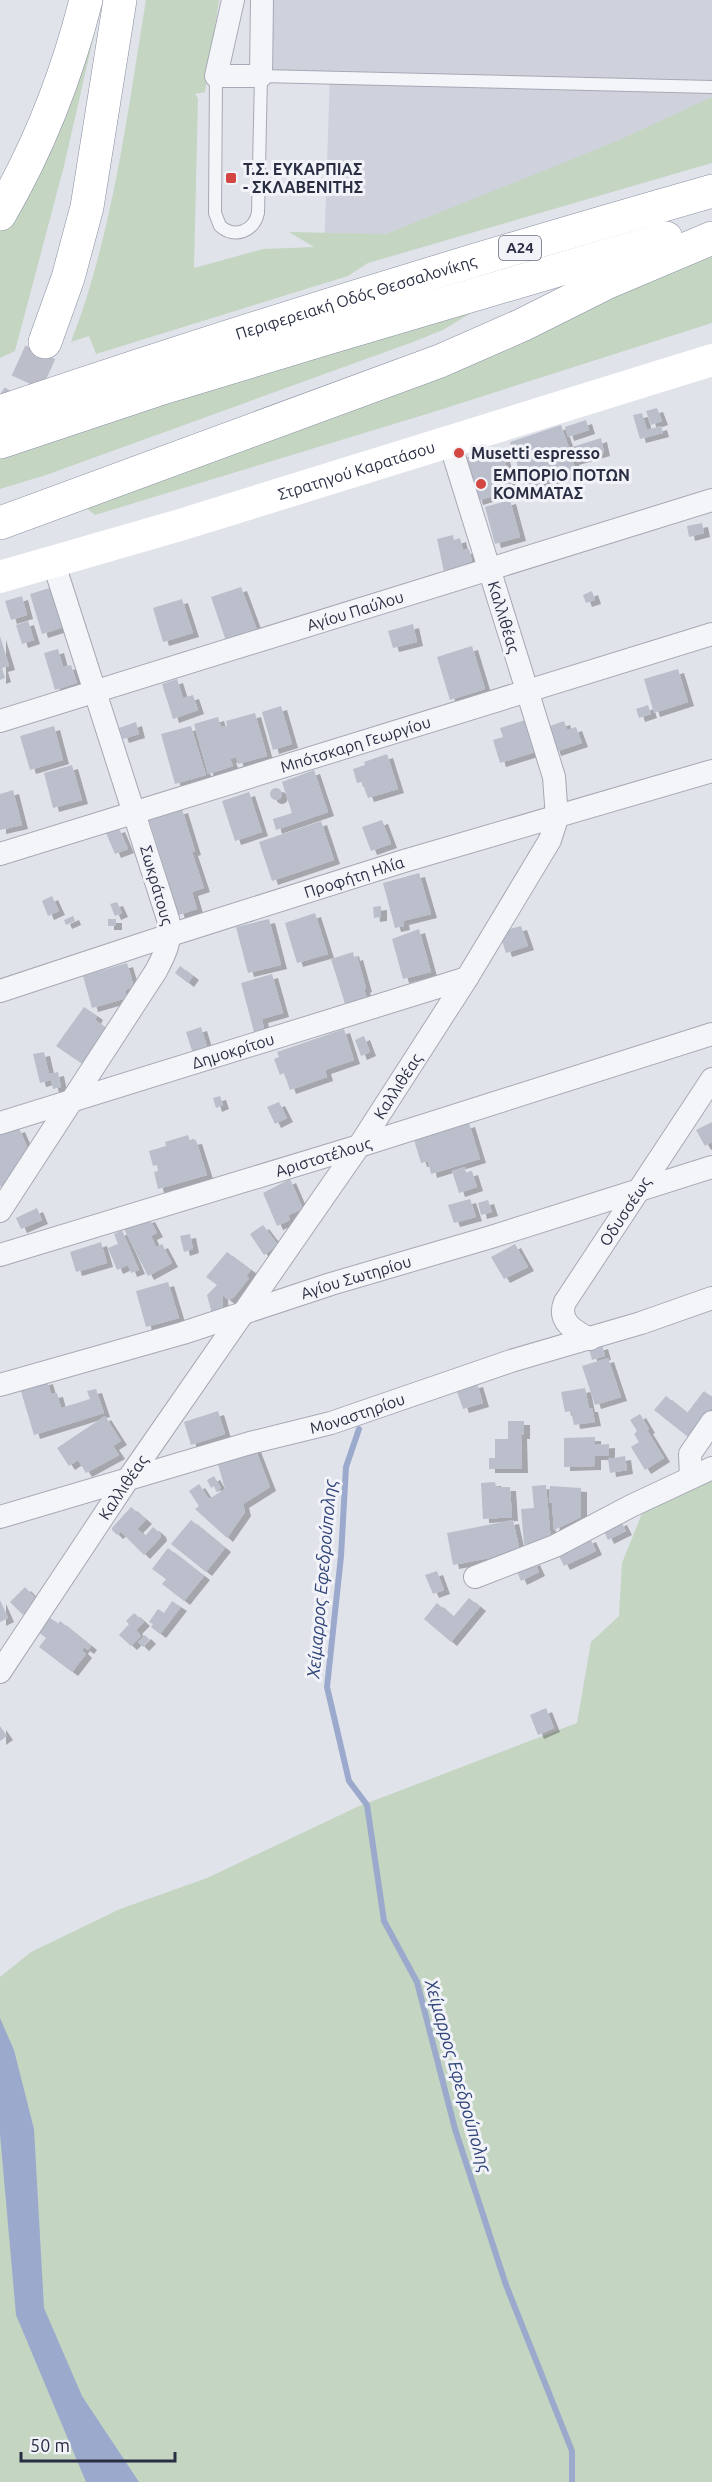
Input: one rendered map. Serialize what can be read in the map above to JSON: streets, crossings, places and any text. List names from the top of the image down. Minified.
{"streets":{"highway":["Α24","Περιφερειακή Οδός Θεσσαλονίκης"],"street":["Στρατηγού Καρατάσου","Αγίου Παύλου","Καλλιθέας","Μπότσκαρη Γεωργίου","Προφήτη Ηλία","Σωκράτους","Δημοκρίτου","Αριστοτέλους","Οδυσσέως","Αγίου Σωτηρίου","Μοναστηρίου"]},"crossings":[["Στρατηγού Καρατάσου","Καλλιθέας"],["Στρατηγού Καρατάσου","Σωκράτους"],["Αγίου Παύλου","Καλλιθέας"],["Αγίου Παύλου","Σωκράτους"],["Καλλιθέας","Μπότσκαρη Γεωργίου"],["Καλλιθέας","Προφήτη Ηλία"],["Καλλιθέας","Δημοκρίτου"],["Καλλιθέας","Αριστοτέλους"],["Καλλιθέας","Αγίου Σωτηρίου"],["Καλλιθέας","Μοναστηρίου"],["Μπότσκαρη Γεωργίου","Σωκράτους"],["Προφήτη Ηλία","Σωκράτους"],["Σωκράτους","Δημοκρίτου"],["Οδυσσέως","Αγίου Σωτηρίου"],["Οδυσσέως","Μοναστηρίου"]],"water":["Χείμαρρος Εφεδρούπολης"],"places":{"transit":["Τ.Σ. ΕΥΚΑΡΠΙΑΣ - ΣΚΛΑΒΕΝΙΤΗΣ"],"other":["Musetti espresso","ΕΜΠΟΡΙΟ ΠΟΤΩΝ ΚΟΜΜΑΤΑΣ"]},"scale_bar":"50 m"}
